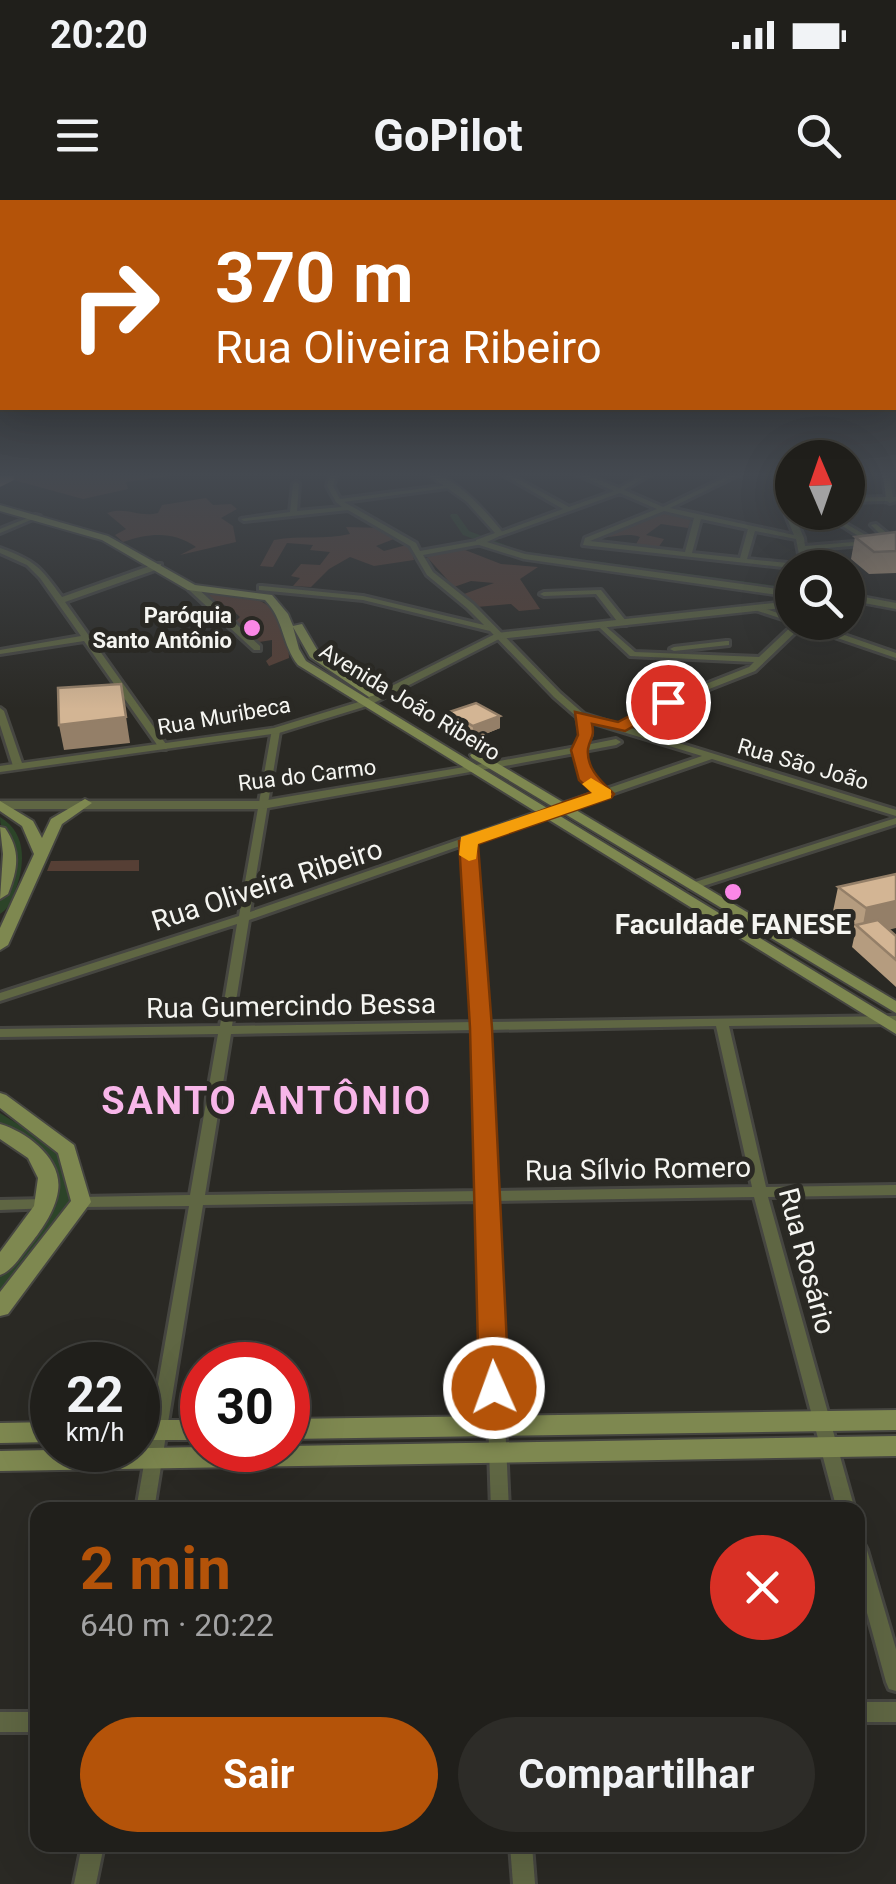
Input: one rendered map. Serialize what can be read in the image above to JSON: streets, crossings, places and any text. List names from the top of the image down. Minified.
{"streets":{"main road":["Avenida João Ribeiro"],"street":["Rua Muribeca","Rua São João","Rua do Carmo","Rua Oliveira Ribeiro","Rua Gumercindo Bessa","Rua Sílvio Romero","Rua Rosário"]},"crossings":[["Avenida João Ribeiro","Rua Muribeca"],["Avenida João Ribeiro","Rua do Carmo"],["Avenida João Ribeiro","Rua Oliveira Ribeiro"],["Avenida João Ribeiro","Rua Gumercindo Bessa"],["Rua Muribeca","Rua São João"],["Rua Gumercindo Bessa","Rua Rosário"],["Rua Sílvio Romero","Rua Rosário"]],"districts":["SANTO ANTÔNIO"],"places":["Paróquia Santo Antônio","Faculdade FANESE"],"north":"top","page":{"status":"20:20","header":"GoPilot","turn":["370 m","Rua Oliveira Ribeiro"],"speed":"22 km/h","limit":"30","heading":["2 min","640 m · 20:22"],"buttons":["Sair","Compartilhar"]}}
